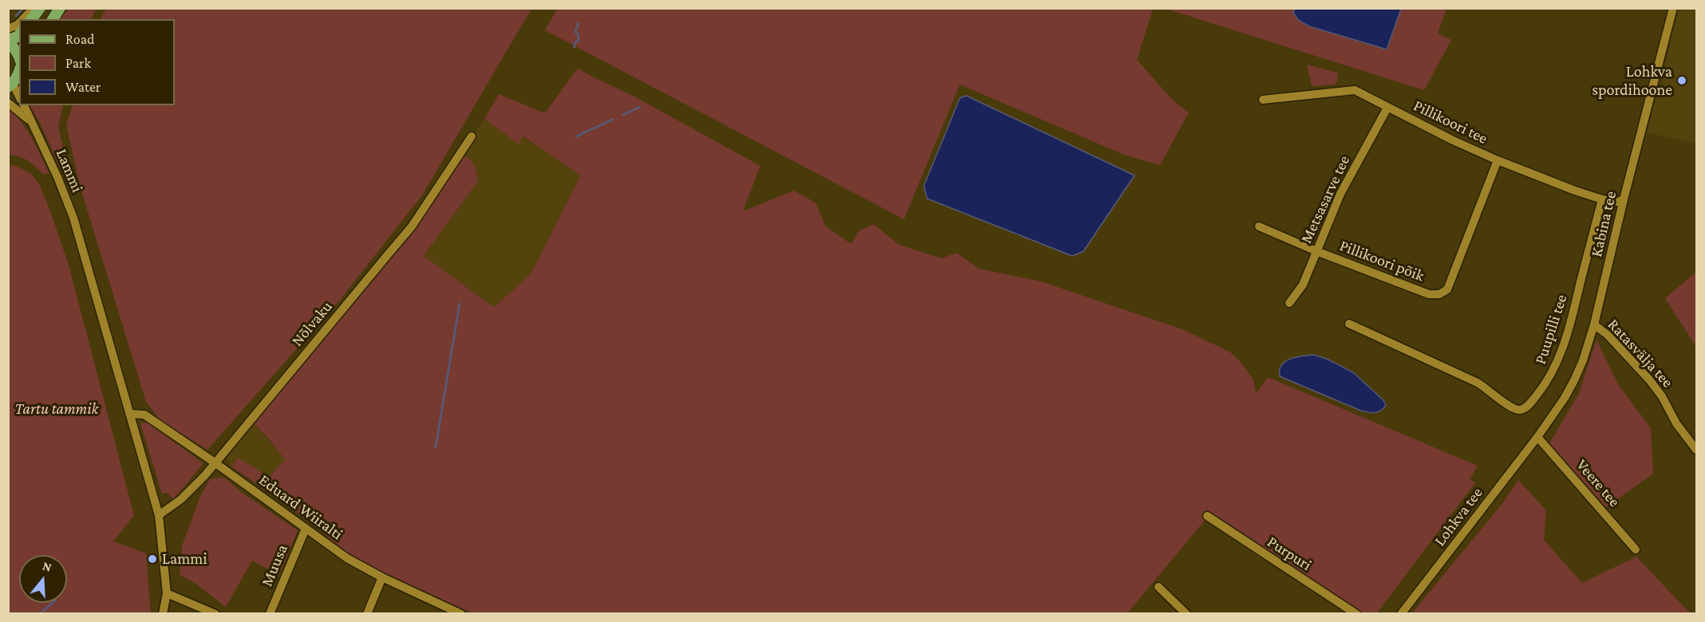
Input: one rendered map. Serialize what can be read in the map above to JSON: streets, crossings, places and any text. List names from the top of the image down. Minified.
{"streets":{"street":["Pillikoori tee","Lammi","Metsasarve tee","Kabina tee","Pillikoori põik","Nõlvaku","Puupilli tee","Ratasvälja tee","Veere tee","Eduard Wiiralti","Lohkva tee","Purpuri","Muusa"]},"crossings":[["Pillikoori tee","Metsasarve tee"],["Pillikoori tee","Kabina tee"],["Pillikoori tee","Pillikoori põik"],["Pillikoori tee","Puupilli tee"],["Lammi","Nõlvaku"],["Lammi","Eduard Wiiralti"],["Metsasarve tee","Pillikoori põik"],["Kabina tee","Ratasvälja tee"],["Kabina tee","Veere tee"],["Kabina tee","Lohkva tee"],["Nõlvaku","Eduard Wiiralti"],["Veere tee","Lohkva tee"],["Eduard Wiiralti","Muusa"]],"parks":["Tartu tammik"],"places":["Lohkva spordihoone","Lammi"],"legend":["Road","Park","Water"],"north":"top"}
